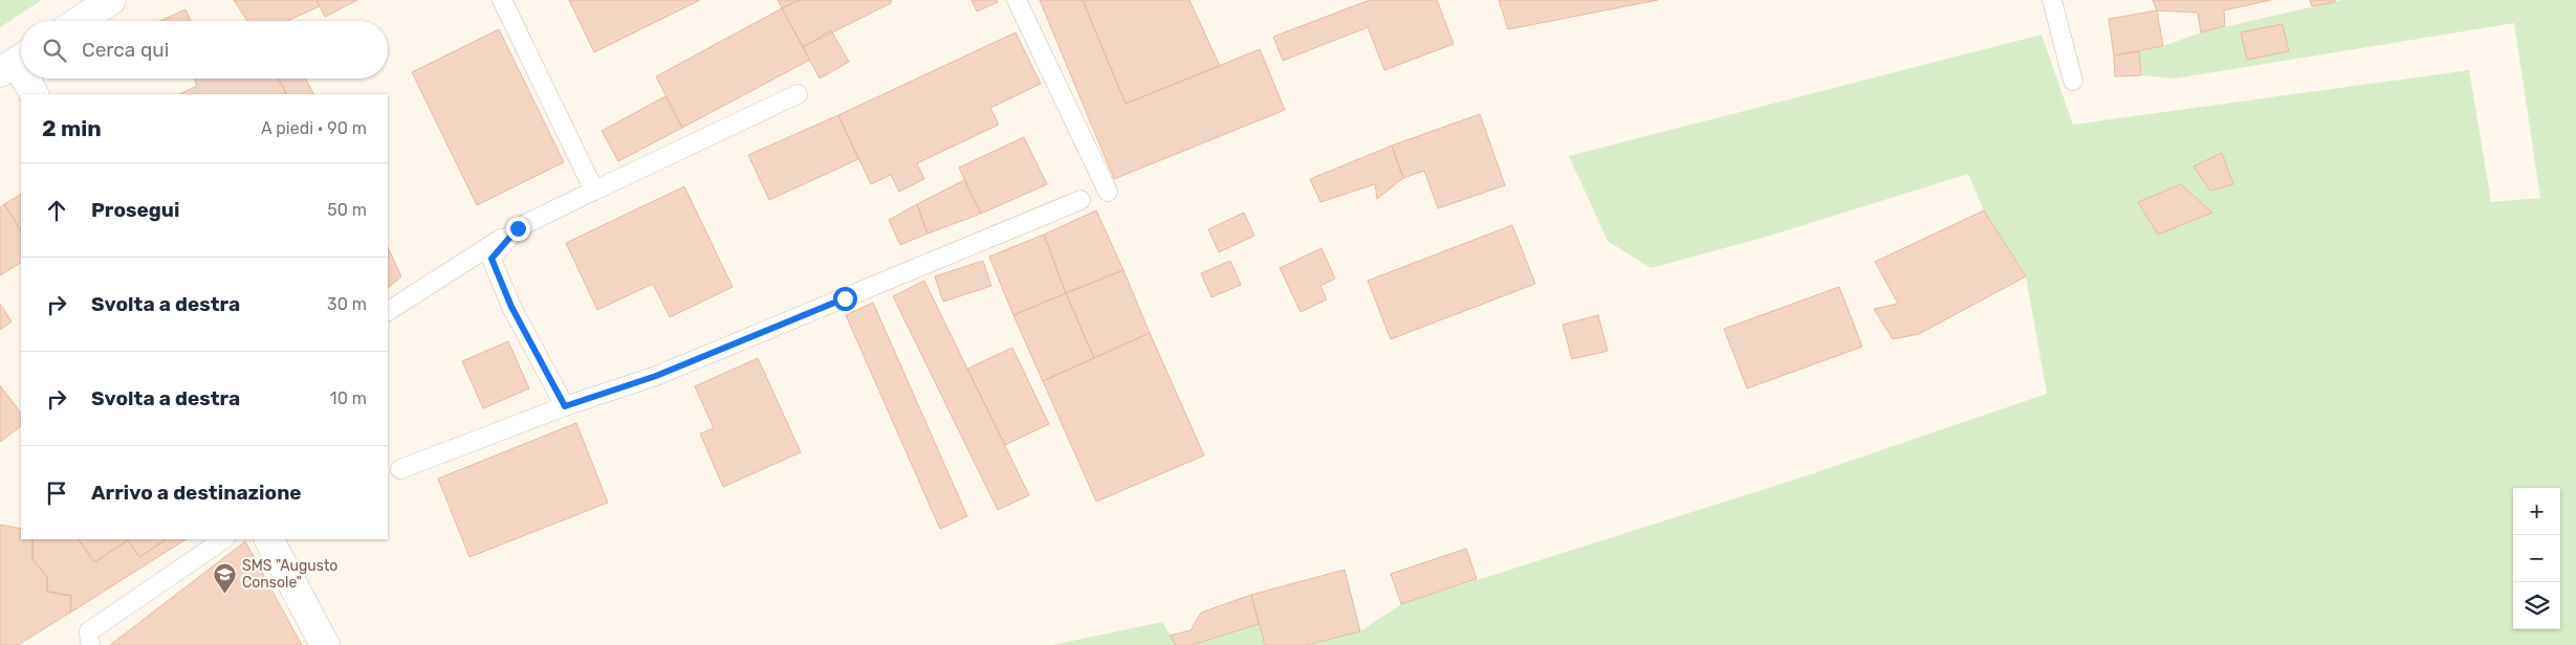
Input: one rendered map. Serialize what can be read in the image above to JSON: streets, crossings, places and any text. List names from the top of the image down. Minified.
{"places":{"school or university":["SMS \"Augusto Console\""]},"page":{"search":"Cerca qui","heading":["2 min","A piedi · 90 m"],"list":[["Prosegui","50 m"],["Svolta a destra","30 m"],["Svolta a destra","10 m"],"Arrivo a destinazione"],"map_buttons":["+","−"]}}
